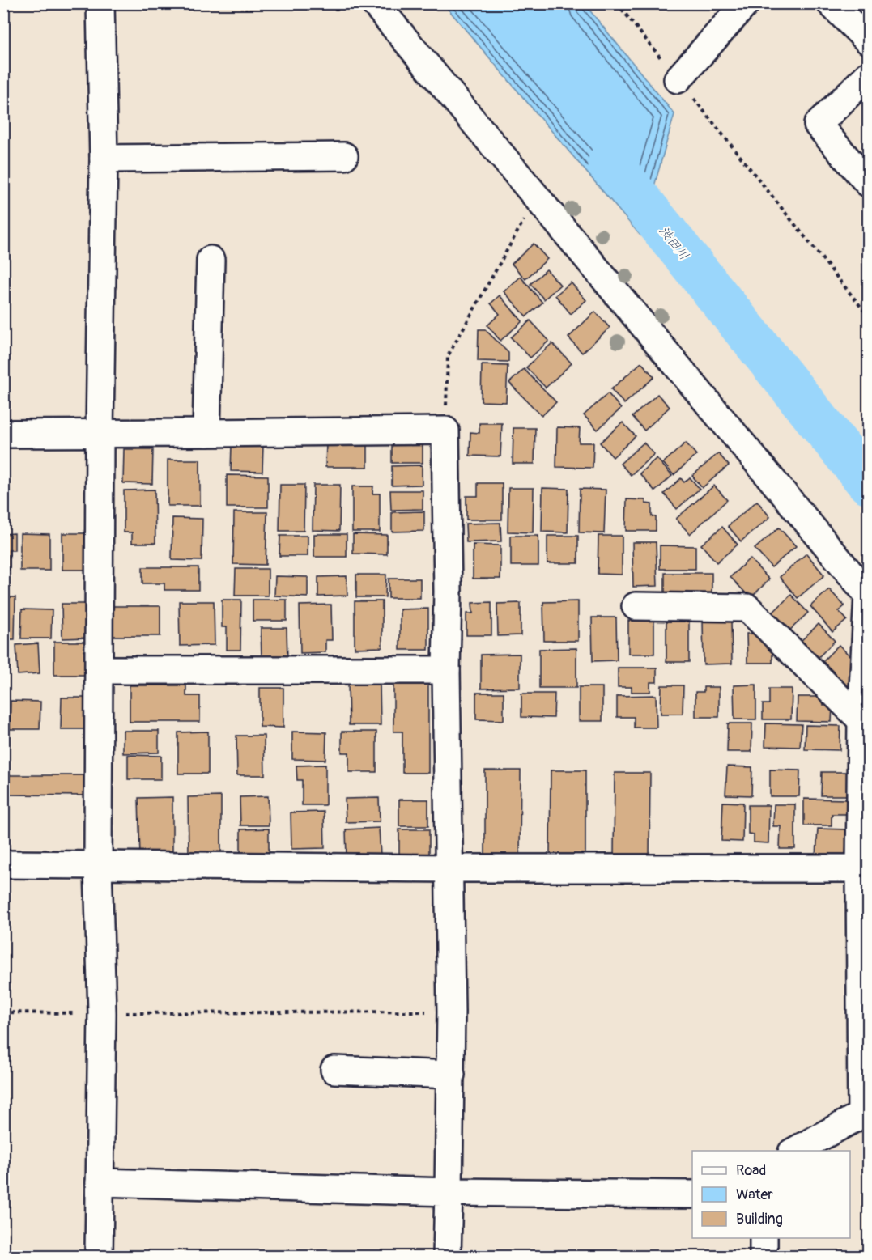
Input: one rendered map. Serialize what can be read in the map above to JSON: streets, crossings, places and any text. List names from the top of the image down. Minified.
{"water":["渋田川"],"legend":["Road","Water","Building"]}
